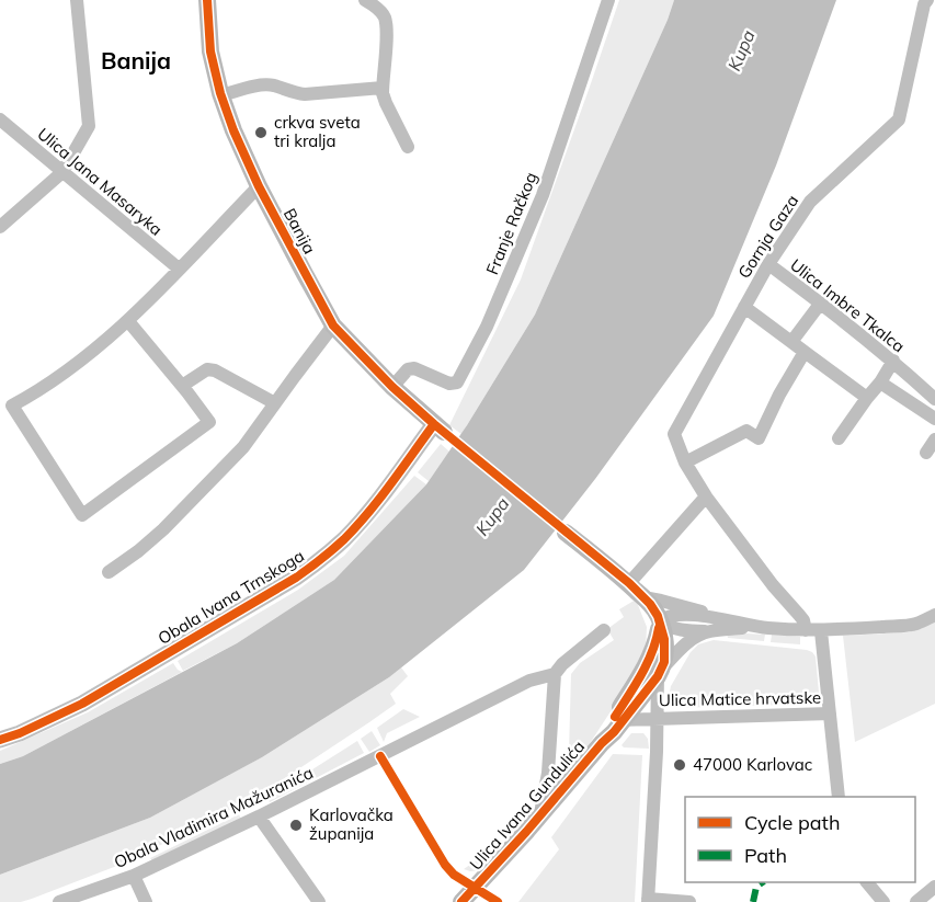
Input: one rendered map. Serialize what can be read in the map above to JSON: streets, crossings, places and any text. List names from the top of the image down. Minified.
{"streets":{"main road":["Banija","Ulica Ivana Gundulića"],"street":["Ulica Jana Masaryka","Franje Račkog","Gornja Gaza","Ulica Imbre Tkalca","Obala Ivana Trnskoga","Ulica Matice hrvatske","Obala Vladimira Mažuranića"]},"crossings":[["Franje Račkog","Banija"],["Banija","Obala Ivana Trnskoga"],["Gornja Gaza","Ulica Imbre Tkalca"],["Ulica Matice hrvatske","Ulica Ivana Gundulića"],["Ulica Ivana Gundulića","Obala Vladimira Mažuranića"]],"districts":["Banija"],"water":["Kupa"],"places":["crkva sveta tri kralja","47000 Karlovac","Karlovačka županija"],"legend":["Cycle path","Path"]}
